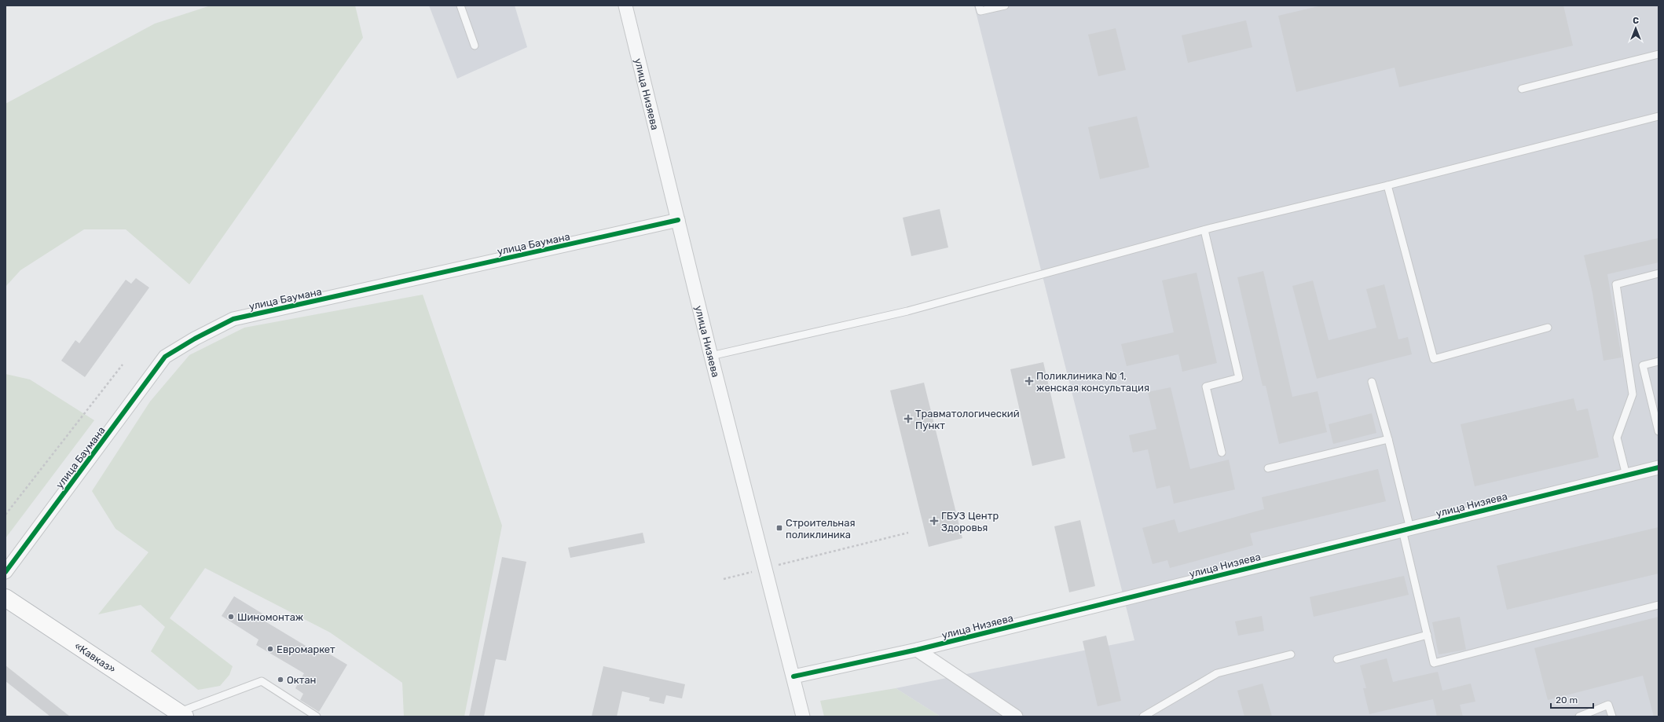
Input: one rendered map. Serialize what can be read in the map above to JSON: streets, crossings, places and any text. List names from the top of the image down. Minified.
{"streets":{"highway":["«Кавказ»"],"street":["улица Низяева","улица Баумана"]},"crossings":[["улица Низяева","улица Баумана"]],"places":{"health":["Поликлиника № 1, женская консультация","Травматологический Пункт","ГБУЗ Центр Здоровья"],"transit":["Строительная поликлиника"],"other":["Шиномонтаж","Евромаркет","Октан"]},"scale_bar":"20 m","north":"top"}
